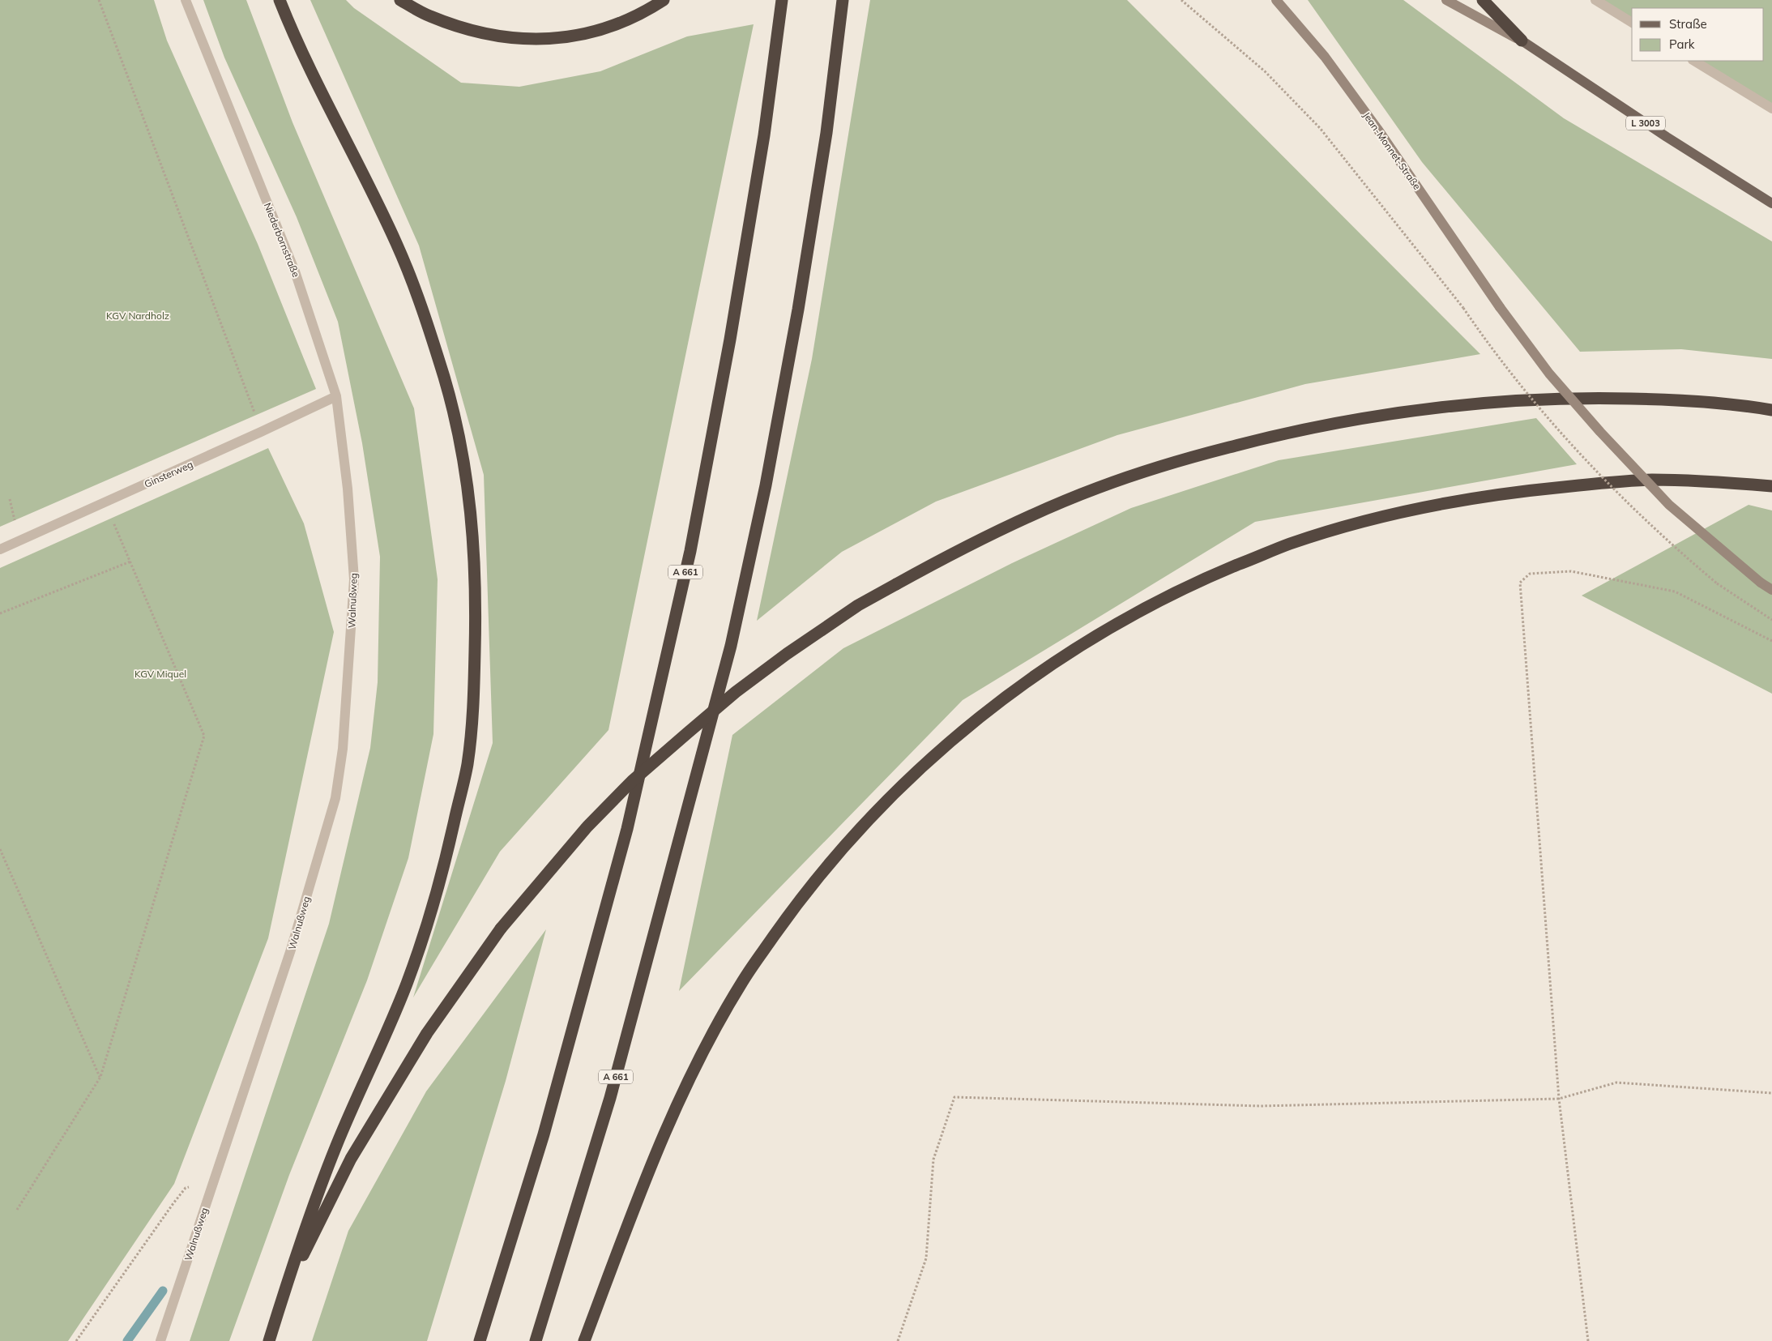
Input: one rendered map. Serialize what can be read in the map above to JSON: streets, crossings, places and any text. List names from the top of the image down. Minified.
{"streets":{"highway":["A 661"],"main road":["L 3003","Jean-Monnet-Straße"],"lane":["Niederbornstraße","Ginsterweg","Walnußweg"]},"crossings":[["Niederbornstraße","Ginsterweg"],["Niederbornstraße","Walnußweg"]],"parks":["KGV Nardholz","KGV Miquel"],"legend":["Straße","Park"]}
